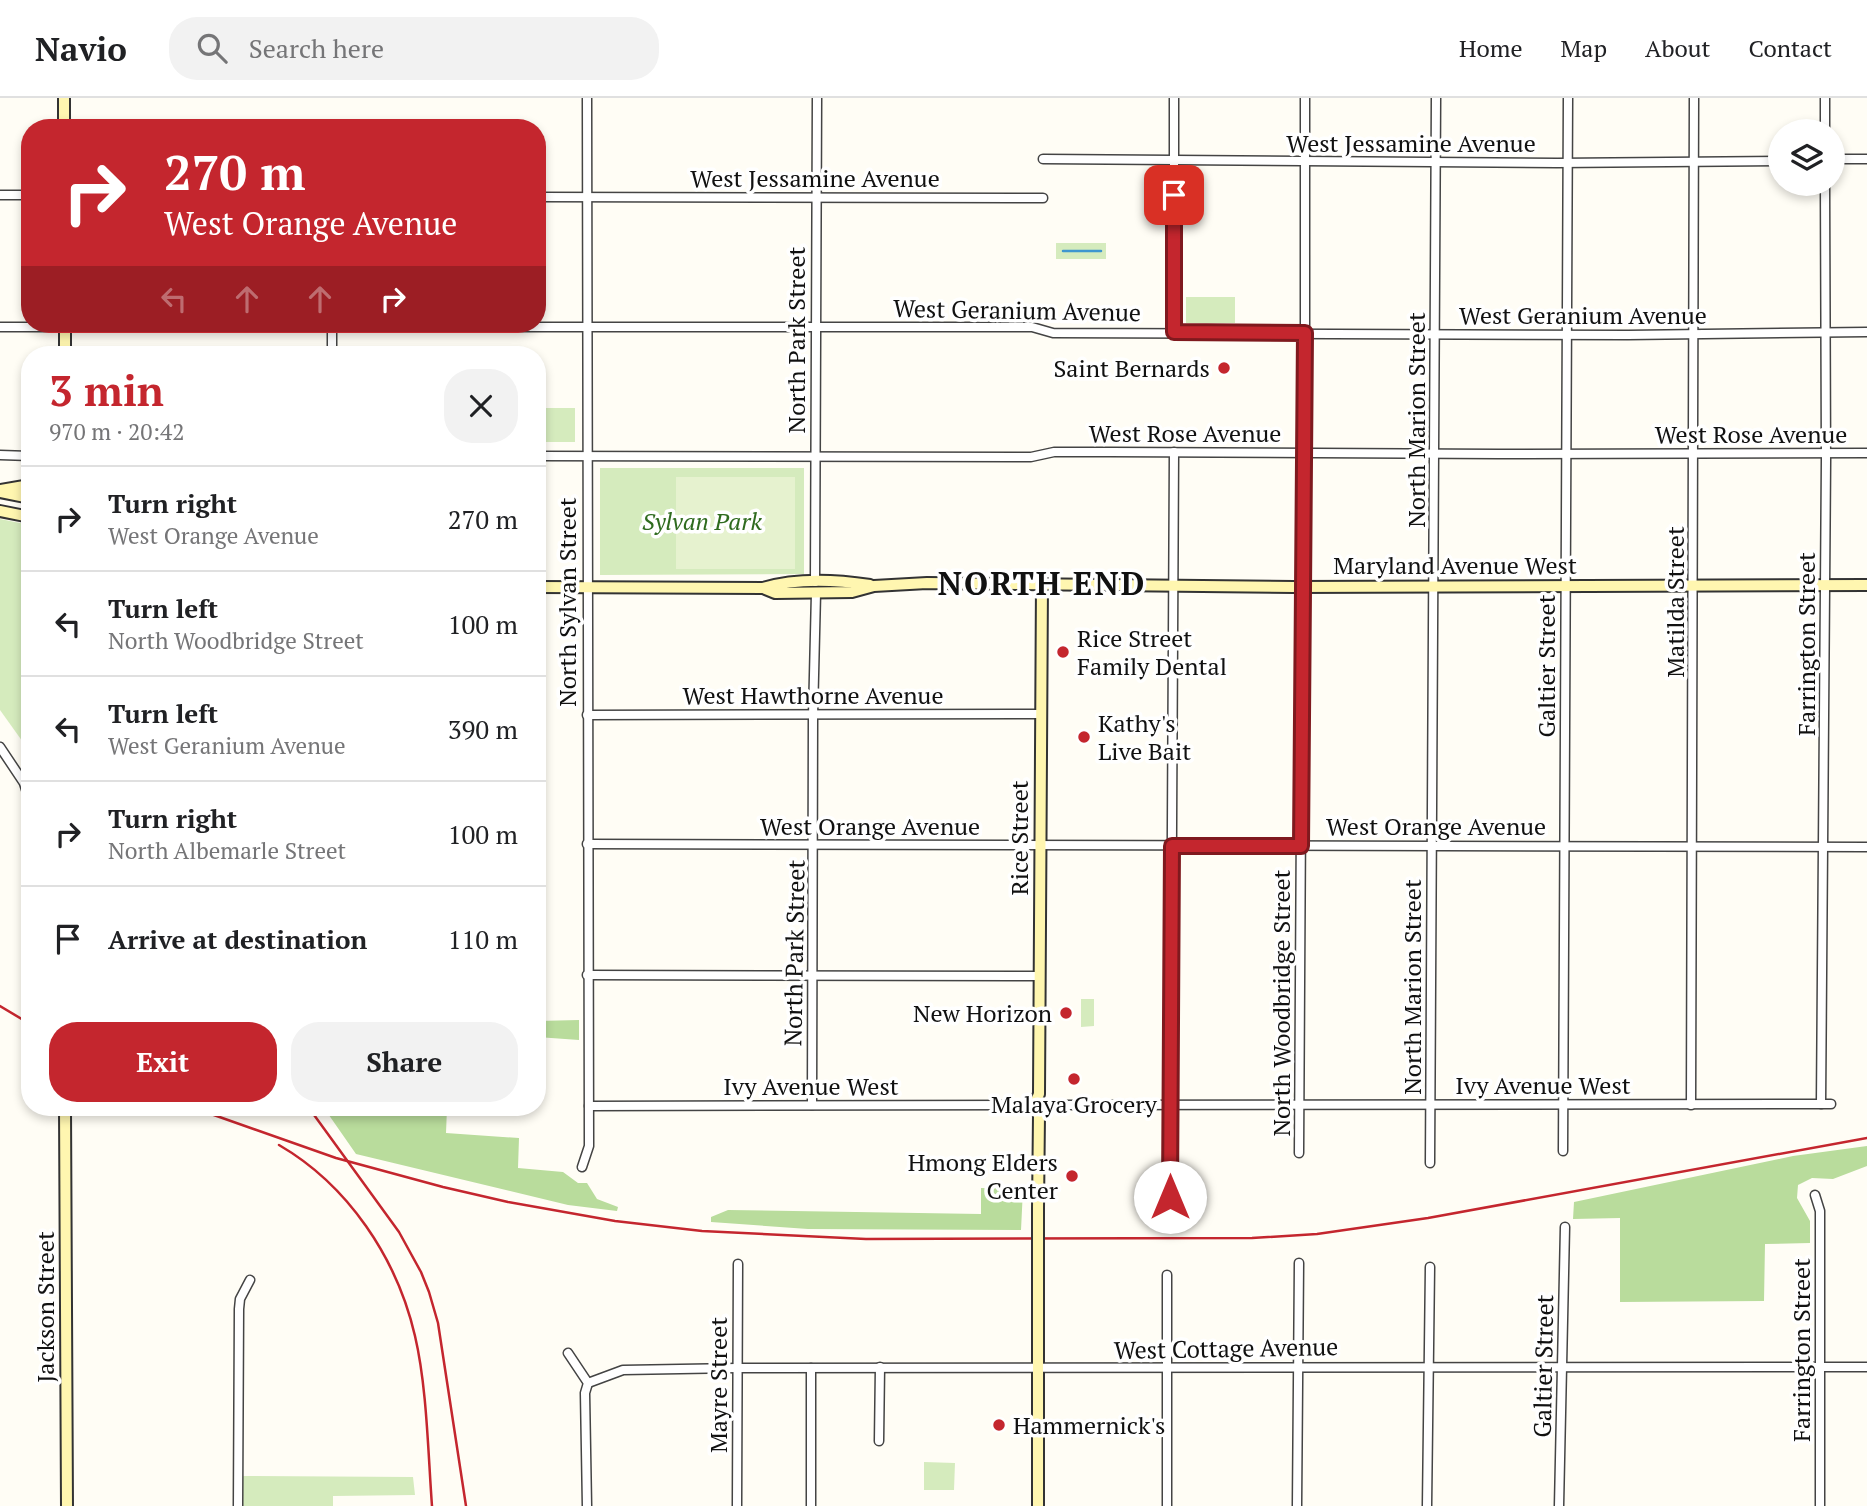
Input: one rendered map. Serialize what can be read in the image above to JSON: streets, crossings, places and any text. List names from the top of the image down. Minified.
{"streets":{"main road":["Maryland Avenue West","Rice Street","Jackson Street"],"street":["West Jessamine Avenue","West Geranium Avenue","North Park Street","North Marion Street","West Rose Avenue","North Sylvan Street","Matilda Street","Farrington Street","Galtier Street","West Hawthorne Avenue","West Orange Avenue","North Woodbridge Street","Ivy Avenue West","West Cottage Avenue","Mayre Street"]},"crossings":[["West Jessamine Avenue","North Park Street"],["West Jessamine Avenue","North Marion Street"],["West Jessamine Avenue","North Sylvan Street"],["West Jessamine Avenue","Matilda Street"],["West Jessamine Avenue","Galtier Street"],["West Jessamine Avenue","North Woodbridge Street"],["West Geranium Avenue","North Park Street"],["West Geranium Avenue","North Marion Street"],["West Geranium Avenue","North Sylvan Street"],["West Geranium Avenue","Matilda Street"],["West Geranium Avenue","Farrington Street"],["West Geranium Avenue","Galtier Street"],["West Geranium Avenue","North Woodbridge Street"],["North Park Street","West Rose Avenue"],["North Park Street","Maryland Avenue West"],["North Park Street","West Hawthorne Avenue"],["North Park Street","West Orange Avenue"],["North Park Street","Ivy Avenue West"],["North Marion Street","West Rose Avenue"],["North Marion Street","Maryland Avenue West"],["North Marion Street","West Orange Avenue"],["North Marion Street","Ivy Avenue West"],["West Rose Avenue","North Sylvan Street"],["West Rose Avenue","Matilda Street"],["West Rose Avenue","Farrington Street"],["West Rose Avenue","Galtier Street"],["West Rose Avenue","North Woodbridge Street"],["Maryland Avenue West","North Sylvan Street"],["Maryland Avenue West","Matilda Street"],["Maryland Avenue West","Farrington Street"],["Maryland Avenue West","Galtier Street"],["Maryland Avenue West","Rice Street"],["Maryland Avenue West","North Woodbridge Street"],["North Sylvan Street","West Hawthorne Avenue"],["North Sylvan Street","West Orange Avenue"],["North Sylvan Street","Ivy Avenue West"],["Matilda Street","West Orange Avenue"],["Matilda Street","Ivy Avenue West"],["Farrington Street","West Orange Avenue"],["Farrington Street","Ivy Avenue West"],["Farrington Street","West Cottage Avenue"],["Galtier Street","West Orange Avenue"],["Galtier Street","Ivy Avenue West"],["Galtier Street","West Cottage Avenue"],["West Hawthorne Avenue","Rice Street"],["West Orange Avenue","Rice Street"],["West Orange Avenue","North Woodbridge Street"],["Rice Street","Ivy Avenue West"],["Rice Street","West Cottage Avenue"],["North Woodbridge Street","Ivy Avenue West"],["West Cottage Avenue","Mayre Street"]],"districts":["NORTH END"],"parks":["Sylvan Park"],"places":["Saint Bernards","Rice Street Family Dental","Kathy's Live Bait","New Horizon","Malaya Grocery","Hmong Elders Center","Hammernick's"],"page":{"header":"Navio","search":"Search here","nav":["Home","Map","About","Contact"],"turn":["270 m","West Orange Avenue"],"heading":["3 min","970 m · 20:42"],"list":[{"name":"Turn right","note":"West Orange Avenue","value":"270 m"},{"name":"Turn left","note":"North Woodbridge Street","value":"100 m"},{"name":"Turn left","note":"West Geranium Avenue","value":"390 m"},{"name":"Turn right","note":"North Albemarle Street","value":"100 m"},{"name":"Arrive at destination","value":"110 m"}],"buttons":["Exit","Share"]}}
